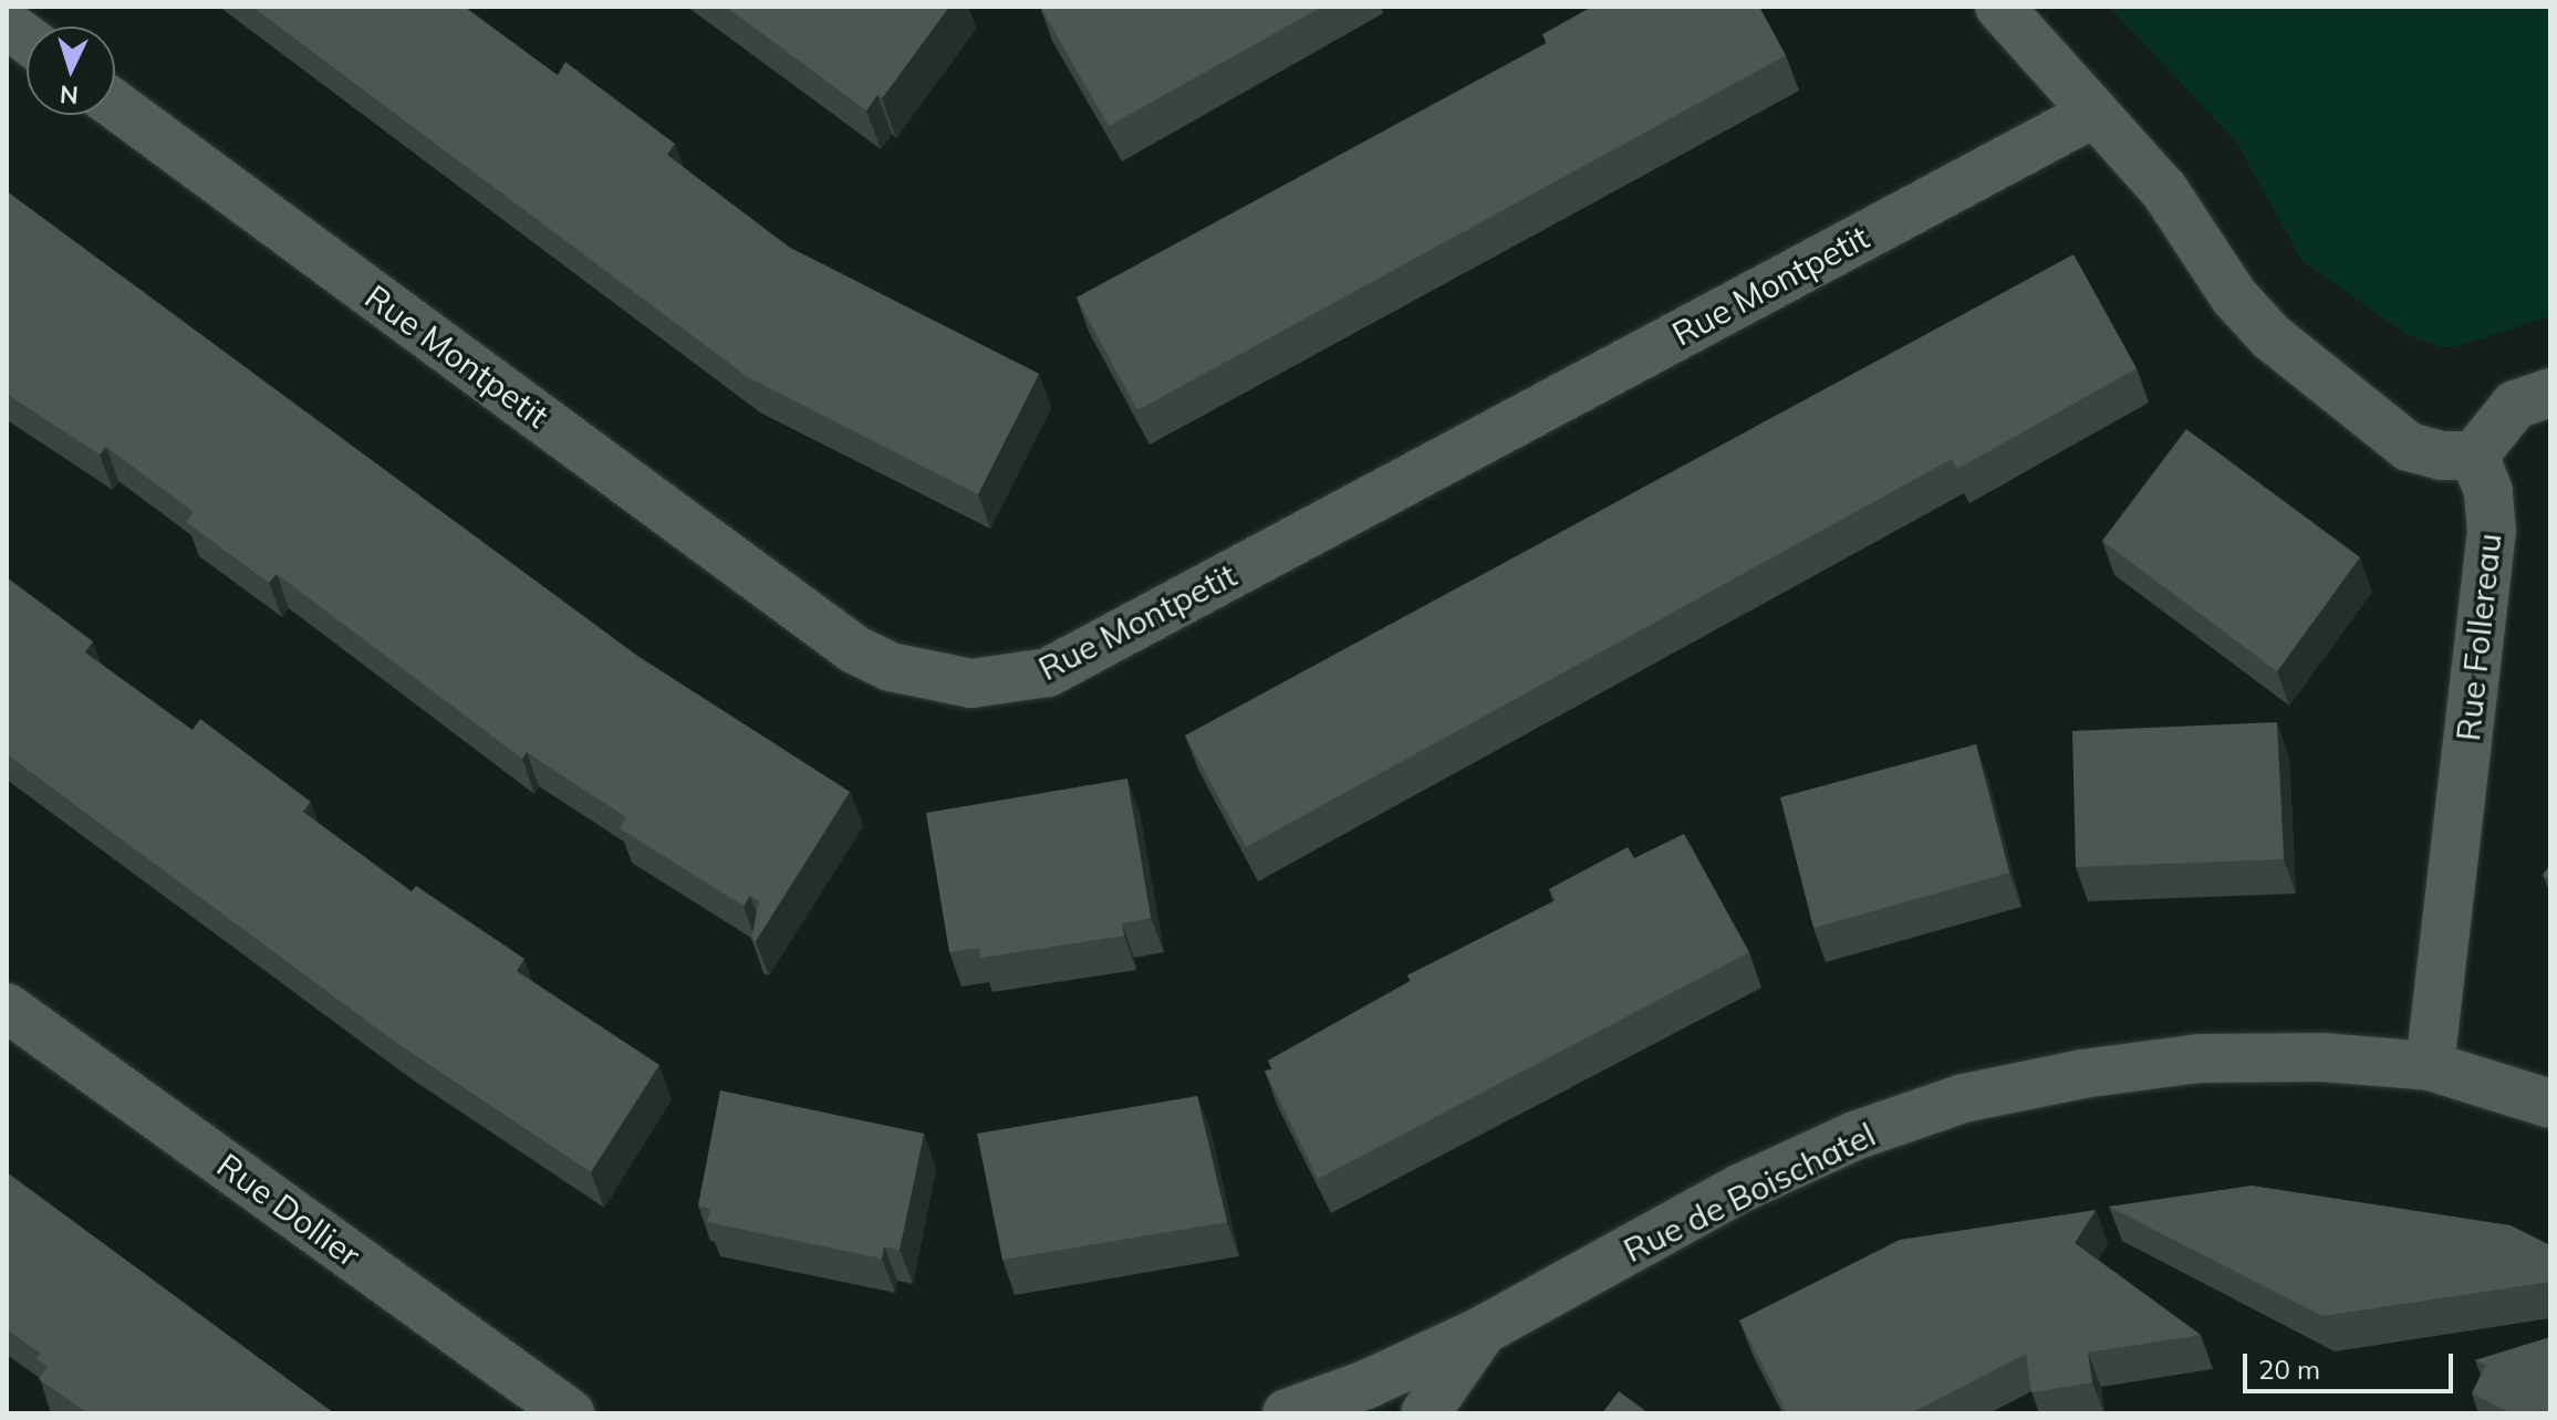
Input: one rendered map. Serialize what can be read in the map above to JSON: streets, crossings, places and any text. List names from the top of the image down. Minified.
{"streets":{"street":["Rue Montpetit","Rue Follereau","Rue de Boischatel","Rue Dollier"]},"crossings":[["Rue Follereau","Rue de Boischatel"]],"scale_bar":"20 m","north":"bottom"}
